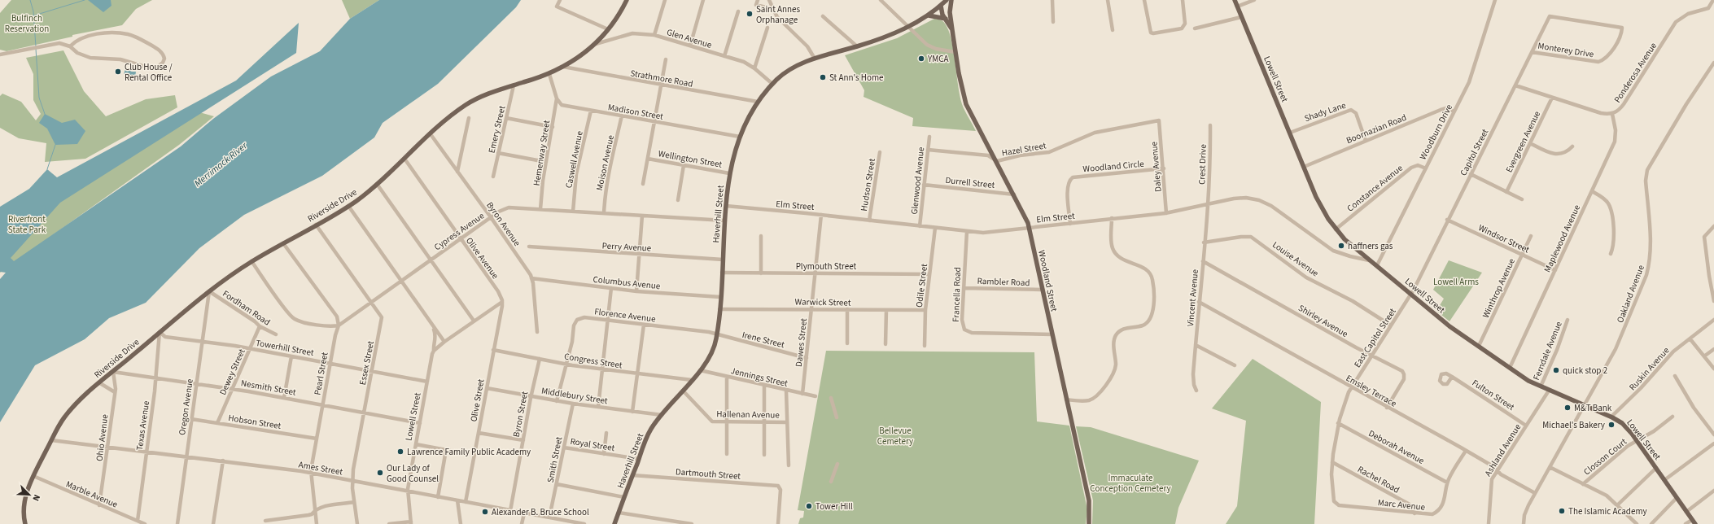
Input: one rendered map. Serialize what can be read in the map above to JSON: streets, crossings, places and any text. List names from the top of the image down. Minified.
{"streets":{"main road":["Lowell Street","Riverside Drive","Haverhill Street","Woodland Street"],"street":["Glen Avenue","Monterey Drive","Ponderosa Avenue","Strathmore Road","Madison Street","Shady Lane","Boornazian Road","Emery Street","Woodburn Drive","Evergreen Avenue","Hazel Street","Capitol Street","Hemenway Street","Wellington Street","Caswell Avenue","Moison Avenue","Crest Drive","Woodland Circle","Daley Avenue","Glenwood Avenue","Durrell Street","Hudson Street","Constance Avenue","Elm Street","Byron Avenue","Cypress Avenue","Windsor Street","Maplewood Avenue","Perry Avenue","Olive Avenue","Louise Avenue","Plymouth Street","Rambler Road","Columbus Avenue","Odile Street","Winthrop Avenue","Oakland Avenue","Francella Road","Vincent Avenue","Warwick Street","Fordham Road","Florence Avenue","Shirley Avenue","East Capitol Street","Irene Street","Dawes Street","Towerhill Street","Ferndale Avenue","Congress Street","Essex Street","Ruskin Avenue","Dewey Street","Pearl Street","Jennings Street","Nesmith Street","Emsley Terrace","Fulton Street","Middlebury Street","Olive Street","Oregon Avenue","Byron Street","Hallenan Avenue","Hobson Street","Texas Avenue","Ohio Avenue","Royal Street","Deborah Avenue","Ashland Avenue","Closson Court","Smith Street","Ames Street","Dartmouth Street","Rachel Road","Marble Avenue","Marc Avenue"]},"crossings":[["Glen Avenue","Riverside Drive"],["Glen Avenue","Haverhill Street"],["Monterey Drive","Capitol Street"],["Ponderosa Avenue","Evergreen Avenue"],["Ponderosa Avenue","Capitol Street"],["Ponderosa Avenue","Maplewood Avenue"],["Strathmore Road","Riverside Drive"],["Strathmore Road","Haverhill Street"],["Lowell Street","Shady Lane"],["Lowell Street","Boornazian Road"],["Lowell Street","Woodburn Drive"],["Lowell Street","Capitol Street"],["Lowell Street","Constance Avenue"],["Lowell Street","Riverside Drive"],["Lowell Street","Elm Street"],["Lowell Street","Cypress Avenue"],["Lowell Street","Maplewood Avenue"],["Lowell Street","Winthrop Avenue"],["Lowell Street","Oakland Avenue"],["Lowell Street","East Capitol Street"],["Lowell Street","Towerhill Street"],["Lowell Street","Ferndale Avenue"],["Lowell Street","Ruskin Avenue"],["Lowell Street","Nesmith Street"],["Lowell Street","Ashland Avenue"],["Lowell Street","Closson Court"],["Lowell Street","Ames Street"],["Madison Street","Hemenway Street"],["Madison Street","Caswell Avenue"],["Madison Street","Moison Avenue"],["Madison Street","Haverhill Street"],["Shady Lane","Boornazian Road"],["Boornazian Road","Woodburn Drive"],["Emery Street","Riverside Drive"],["Woodburn Drive","Constance Avenue"],["Hazel Street","Daley Avenue"],["Hazel Street","Glenwood Avenue"],["Hazel Street","Woodland Street"],["Capitol Street","Windsor Street"],["Capitol Street","East Capitol Street"],["Hemenway Street","Cypress Avenue"],["Wellington Street","Haverhill Street"],["Caswell Avenue","Cypress Avenue"],["Moison Avenue","Cypress Avenue"],["Crest Drive","Elm Street"],["Crest Drive","Vincent Avenue"],["Woodland Circle","Daley Avenue"],["Woodland Circle","Elm Street"],["Daley Avenue","Elm Street"],["Glenwood Avenue","Durrell Street"],["Glenwood Avenue","Elm Street"],["Durrell Street","Woodland Street"],["Hudson Street","Elm Street"],["Riverside Drive","Byron Avenue"],["Riverside Drive","Olive Avenue"],["Riverside Drive","Fordham Road"],["Riverside Drive","Towerhill Street"],["Riverside Drive","Essex Street"],["Riverside Drive","Nesmith Street"],["Riverside Drive","Oregon Avenue"],["Riverside Drive","Texas Avenue"],["Riverside Drive","Ohio Avenue"],["Riverside Drive","Ames Street"],["Riverside Drive","Marble Avenue"],["Elm Street","Haverhill Street"],["Elm Street","Woodland Street"],["Elm Street","Odile Street"],["Elm Street","Francella Road"],["Elm Street","Vincent Avenue"],["Elm Street","Dawes Street"],["Haverhill Street","Cypress Avenue"],["Haverhill Street","Perry Avenue"],["Haverhill Street","Plymouth Street"],["Haverhill Street","Woodland Street"],["Haverhill Street","Columbus Avenue"],["Haverhill Street","Warwick Street"],["Haverhill Street","Florence Avenue"],["Haverhill Street","Irene Street"],["Haverhill Street","Congress Street"],["Haverhill Street","Jennings Street"],["Haverhill Street","Middlebury Street"],["Haverhill Street","Hallenan Avenue"],["Haverhill Street","Royal Street"],["Haverhill Street","Dartmouth Street"],["Byron Avenue","Cypress Avenue"],["Byron Avenue","Columbus Avenue"],["Cypress Avenue","Olive Avenue"],["Cypress Avenue","Essex Street"],["Cypress Avenue","Pearl Street"],["Windsor Street","Maplewood Avenue"],["Windsor Street","Winthrop Avenue"],["Olive Avenue","Olive Street"],["Louise Avenue","Vincent Avenue"],["Louise Avenue","East Capitol Street"],["Plymouth Street","Odile Street"],["Plymouth Street","Dawes Street"],["Woodland Street","Rambler Road"],["Woodland Street","Francella Road"],["Rambler Road","Francella Road"],["Odile Street","Warwick Street"],["Oakland Avenue","Emsley Terrace"],["Vincent Avenue","Shirley Avenue"],["Vincent Avenue","Emsley Terrace"],["Warwick Street","Dawes Street"],["Fordham Road","Dewey Street"],["Fordham Road","Oregon Avenue"],["Florence Avenue","Irene Street"],["Florence Avenue","Congress Street"],["Shirley Avenue","East Capitol Street"],["Shirley Avenue","Emsley Terrace"],["East Capitol Street","Emsley Terrace"],["East Capitol Street","Deborah Avenue"],["East Capitol Street","Rachel Road"],["East Capitol Street","Marc Avenue"],["Irene Street","Dawes Street"],["Dawes Street","Jennings Street"],["Towerhill Street","Essex Street"],["Towerhill Street","Dewey Street"],["Towerhill Street","Pearl Street"],["Towerhill Street","Oregon Avenue"],["Towerhill Street","Texas Avenue"],["Congress Street","Olive Street"],["Congress Street","Byron Street"],["Essex Street","Nesmith Street"],["Essex Street","Ames Street"],["Dewey Street","Nesmith Street"],["Dewey Street","Hobson Street"],["Pearl Street","Nesmith Street"],["Pearl Street","Hobson Street"],["Pearl Street","Ames Street"],["Nesmith Street","Oregon Avenue"],["Nesmith Street","Texas Avenue"],["Nesmith Street","Ohio Avenue"],["Emsley Terrace","Ashland Avenue"],["Emsley Terrace","Marc Avenue"],["Fulton Street","Ashland Avenue"],["Middlebury Street","Olive Street"],["Middlebury Street","Byron Street"],["Middlebury Street","Smith Street"],["Olive Street","Ames Street"],["Oregon Avenue","Hobson Street"],["Oregon Avenue","Ames Street"],["Byron Street","Ames Street"],["Texas Avenue","Ames Street"],["Texas Avenue","Marble Avenue"],["Ohio Avenue","Ames Street"],["Ohio Avenue","Marble Avenue"],["Royal Street","Smith Street"],["Deborah Avenue","Marc Avenue"],["Smith Street","Ames Street"],["Rachel Road","Marc Avenue"]],"water":["Merrimack River"],"parks":["Bulfinch Reservation","Riverfront State Park","Lowell Arms","Bellevue Cemetery","Immaculate Conception Cemetery"],"places":["Saint Annes Orphanage","YMCA","Club House / Rental Office","St Ann's Home","haffners gas","quick stop 2","M&T Bank","Michael's Bakery","Lawrence Family Public Academy","Our Lady of Good Counsel","Tower Hill","The Islamic Academy","Alexander B. Bruce School"],"north":"bottom right"}
